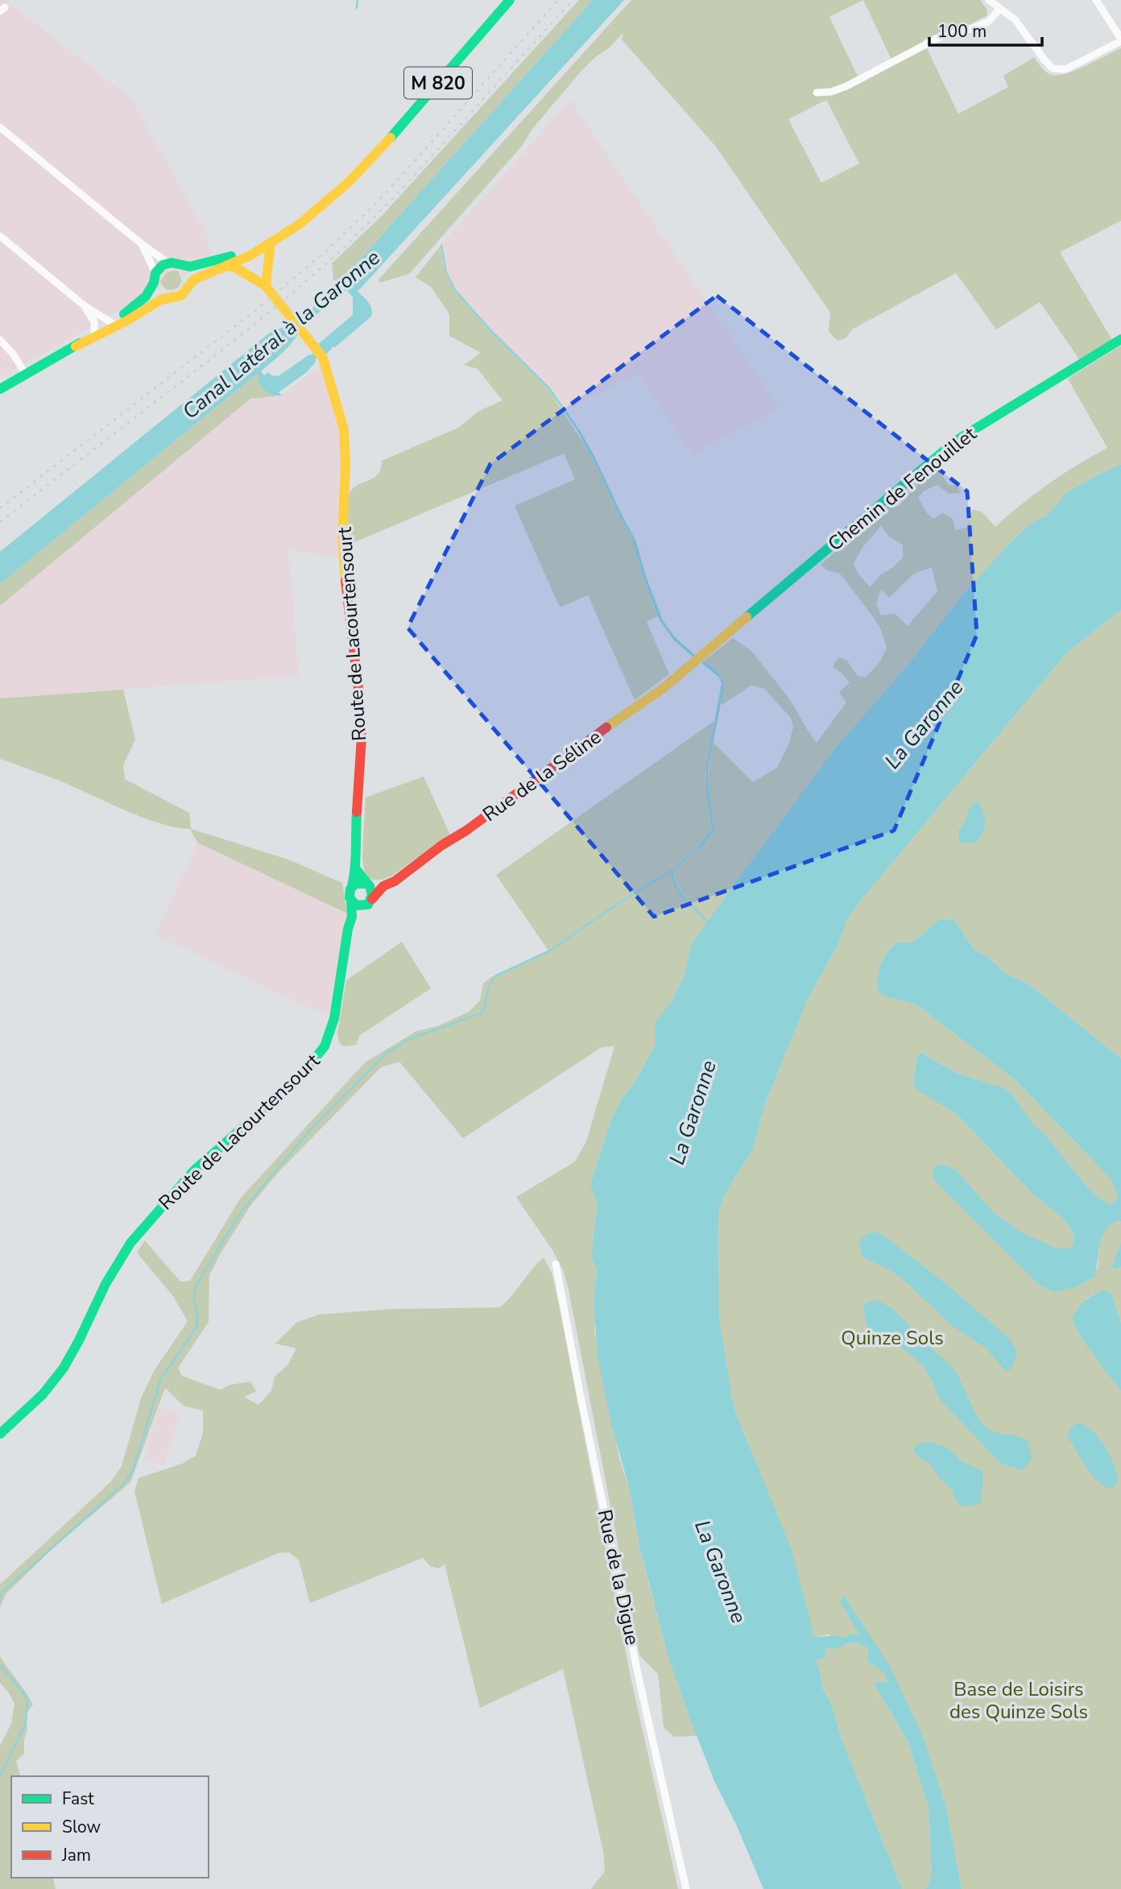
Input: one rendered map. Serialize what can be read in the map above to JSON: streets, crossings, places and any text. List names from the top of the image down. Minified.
{"streets":{"main road":["M 820","Chemin de Fenouillet","Route de Lacourtensourt","Rue de la Séline"],"street":["Rue de la Digue"]},"crossings":[["M 820","Route de Lacourtensourt"],["Chemin de Fenouillet","Rue de la Séline"],["Route de Lacourtensourt","Rue de la Séline"]],"water":["Canal Latéral à la Garonne","La Garonne"],"parks":["Quinze Sols","Base de Loisirs des Quinze Sols"],"legend":["Fast","Slow","Jam"],"scale_bar":"100 m"}
